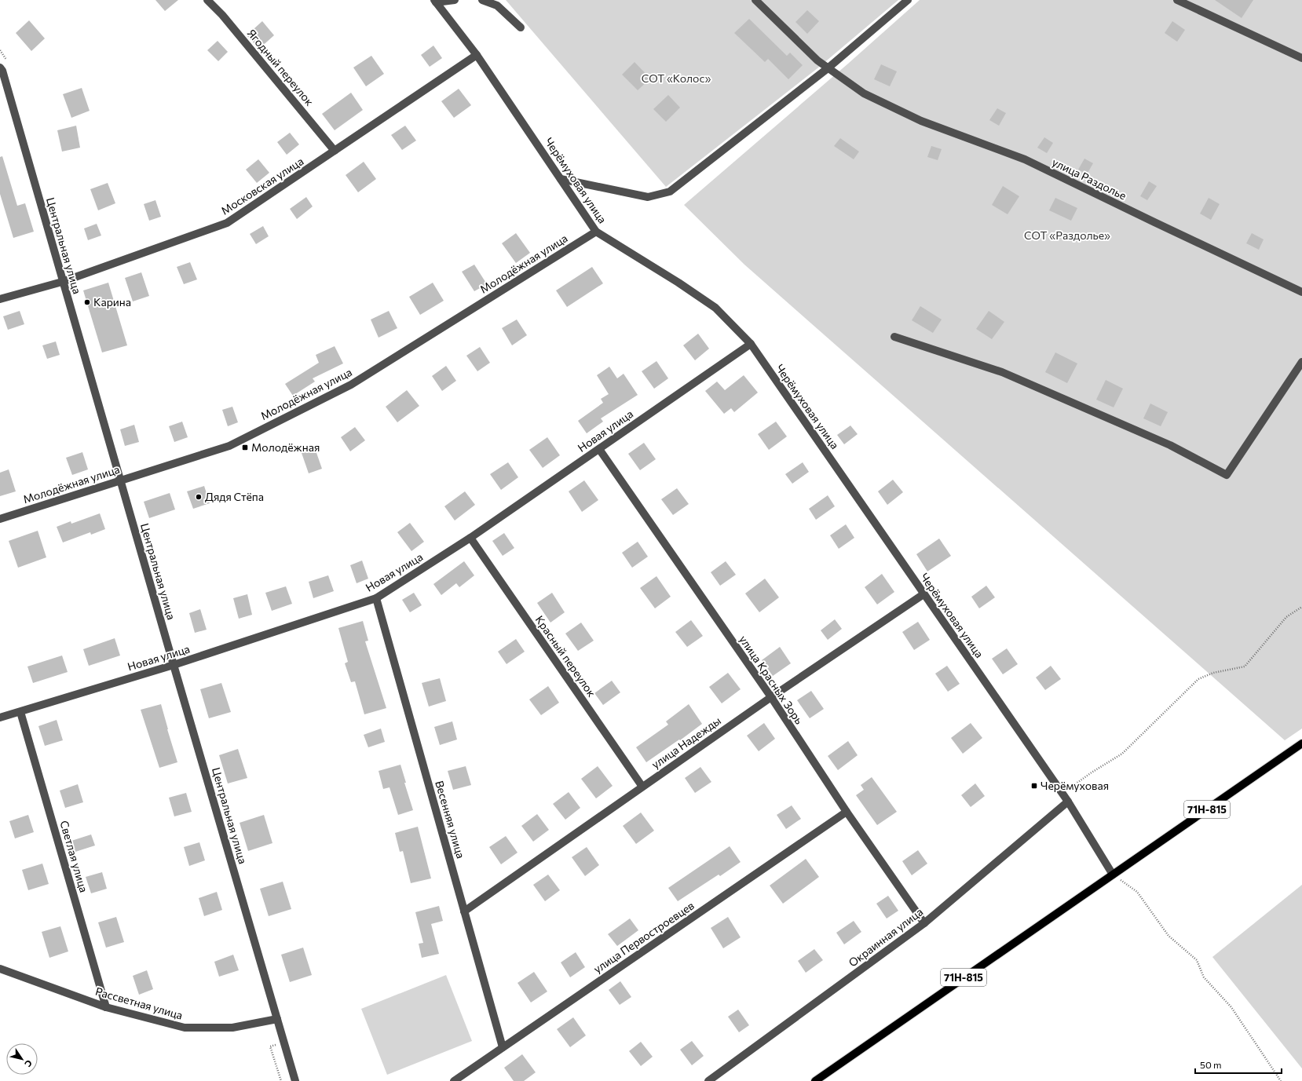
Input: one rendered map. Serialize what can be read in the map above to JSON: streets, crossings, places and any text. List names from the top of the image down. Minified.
{"streets":{"main road":["71Н-815"],"street":["Ягодный переулок","улица Раздолье","Черёмуховая улица","Московская улица","Центральная улица","Молодёжная улица","Новая улица","Красный переулок","улица Красных Зорь","улица Надежды","Весенняя улица","Светлая улица","улица Первостроевцев","Окраинная улица","Рассветная улица"]},"crossings":[["Ягодный переулок","Московская улица"],["Черёмуховая улица","Московская улица"],["Черёмуховая улица","Молодёжная улица"],["Черёмуховая улица","Новая улица"],["Черёмуховая улица","улица Надежды"],["Черёмуховая улица","71Н-815"],["Черёмуховая улица","Окраинная улица"],["Московская улица","Центральная улица"],["Центральная улица","Молодёжная улица"],["Центральная улица","Новая улица"],["Центральная улица","Рассветная улица"],["Новая улица","Красный переулок"],["Новая улица","улица Красных Зорь"],["Новая улица","Весенняя улица"],["Новая улица","Светлая улица"],["Красный переулок","улица Надежды"],["улица Красных Зорь","улица Надежды"],["улица Красных Зорь","улица Первостроевцев"],["улица Красных Зорь","Окраинная улица"],["улица Надежды","Весенняя улица"],["Весенняя улица","улица Первостроевцев"],["Светлая улица","Рассветная улица"]],"parks":["СОТ «Колос»","СОТ «Раздолье»"],"places":{"other":["Карина","Дядя Стёпа"],"transit":["Молодёжная","Черёмуховая"]},"scale_bar":"50 m","north":"bottom right"}
